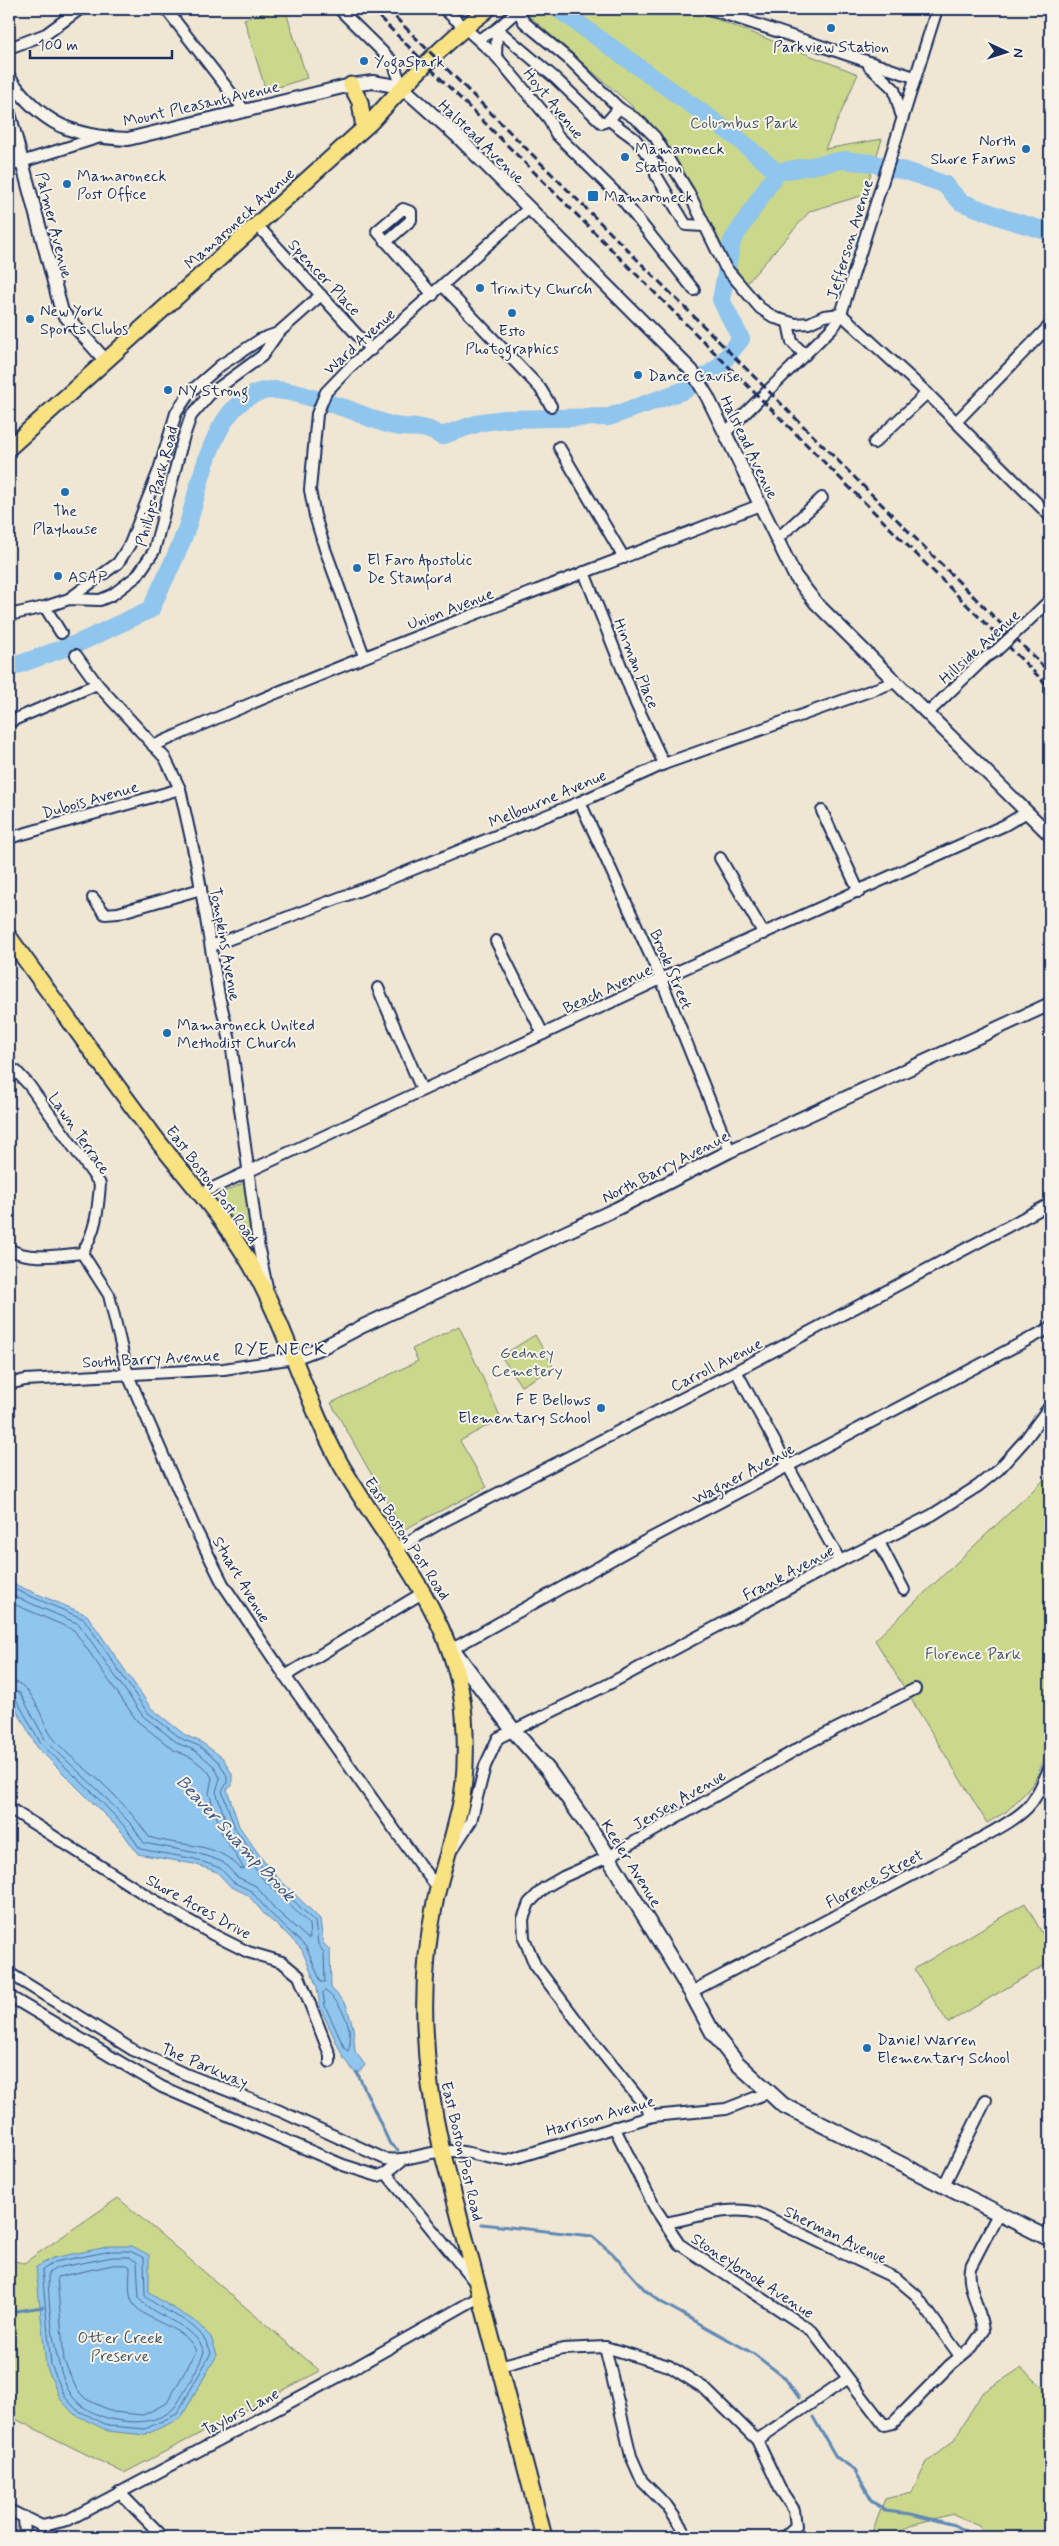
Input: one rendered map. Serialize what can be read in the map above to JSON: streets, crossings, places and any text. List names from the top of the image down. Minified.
{"streets":{"main road":["Mamaroneck Avenue","East Boston Post Road","Keeler Avenue"],"street":["Mount Pleasant Avenue","Hoyt Avenue","Halstead Avenue","Palmer Avenue","Jefferson Avenue","Spencer Place","Ward Avenue","Phillips Park Road","Union Avenue","Hillside Avenue","Hinman Place","Melbourne Avenue","Dubois Avenue","Tompkins Avenue","Brook Street","Beach Avenue","Lawn Terrace","North Barry Avenue","South Barry Avenue","Carroll Avenue","Wagner Avenue","Frank Avenue","Stuart Avenue","Jensen Avenue","Florence Street","Shore Acres Drive","The Parkway","Harrison Avenue","Sherman Avenue","Stoneybrook Avenue","Taylors Lane"]},"crossings":[["Mount Pleasant Avenue","Halstead Avenue"],["Mount Pleasant Avenue","Mamaroneck Avenue"],["Mount Pleasant Avenue","Palmer Avenue"],["Hoyt Avenue","Mamaroneck Avenue"],["Halstead Avenue","Mamaroneck Avenue"],["Halstead Avenue","Ward Avenue"],["Halstead Avenue","Union Avenue"],["Halstead Avenue","Hillside Avenue"],["Halstead Avenue","Melbourne Avenue"],["Halstead Avenue","Beach Avenue"],["Mamaroneck Avenue","Palmer Avenue"],["Mamaroneck Avenue","Spencer Place"],["Spencer Place","Ward Avenue"],["Spencer Place","Phillips Park Road"],["Ward Avenue","Union Avenue"],["Union Avenue","Hinman Place"],["Union Avenue","Tompkins Avenue"],["Hinman Place","Melbourne Avenue"],["Melbourne Avenue","Tompkins Avenue"],["Melbourne Avenue","Brook Street"],["Dubois Avenue","Tompkins Avenue"],["Tompkins Avenue","Beach Avenue"],["Tompkins Avenue","East Boston Post Road"],["Brook Street","Beach Avenue"],["Brook Street","North Barry Avenue"],["Beach Avenue","East Boston Post Road"],["Lawn Terrace","Stuart Avenue"],["North Barry Avenue","East Boston Post Road"],["North Barry Avenue","South Barry Avenue"],["East Boston Post Road","South Barry Avenue"],["East Boston Post Road","Carroll Avenue"],["East Boston Post Road","Wagner Avenue"],["East Boston Post Road","Frank Avenue"],["East Boston Post Road","Stuart Avenue"],["East Boston Post Road","Keeler Avenue"],["East Boston Post Road","The Parkway"],["East Boston Post Road","Harrison Avenue"],["East Boston Post Road","Taylors Lane"],["South Barry Avenue","Stuart Avenue"],["Wagner Avenue","Keeler Avenue"],["Frank Avenue","Keeler Avenue"],["Jensen Avenue","Keeler Avenue"],["Jensen Avenue","Harrison Avenue"],["Keeler Avenue","Florence Street"],["Keeler Avenue","Harrison Avenue"],["The Parkway","Harrison Avenue"],["Harrison Avenue","Stoneybrook Avenue"],["Sherman Avenue","Stoneybrook Avenue"]],"districts":["RYE NECK"],"water":["Beaver Swamp Brook"],"parks":["Columbus Park","Gedney Cemetery","Florence Park","Otter Creek Preserve"],"places":{"other":["Parkview Station","YogaSpark","North Shore Farms","Mamaroneck Station","Mamaroneck Post Office","Trinity Church","Esto Photographics","New York Sports Clubs","Dance Cavise","NY Strong","The Playhouse","El Faro Apostolic De Stamford","ASAP","Mamaroneck United Methodist Church","F E Bellows Elementary School","Daniel Warren Elementary School"],"transit":["Mamaroneck"]},"scale_bar":"100 m","north":"right"}
